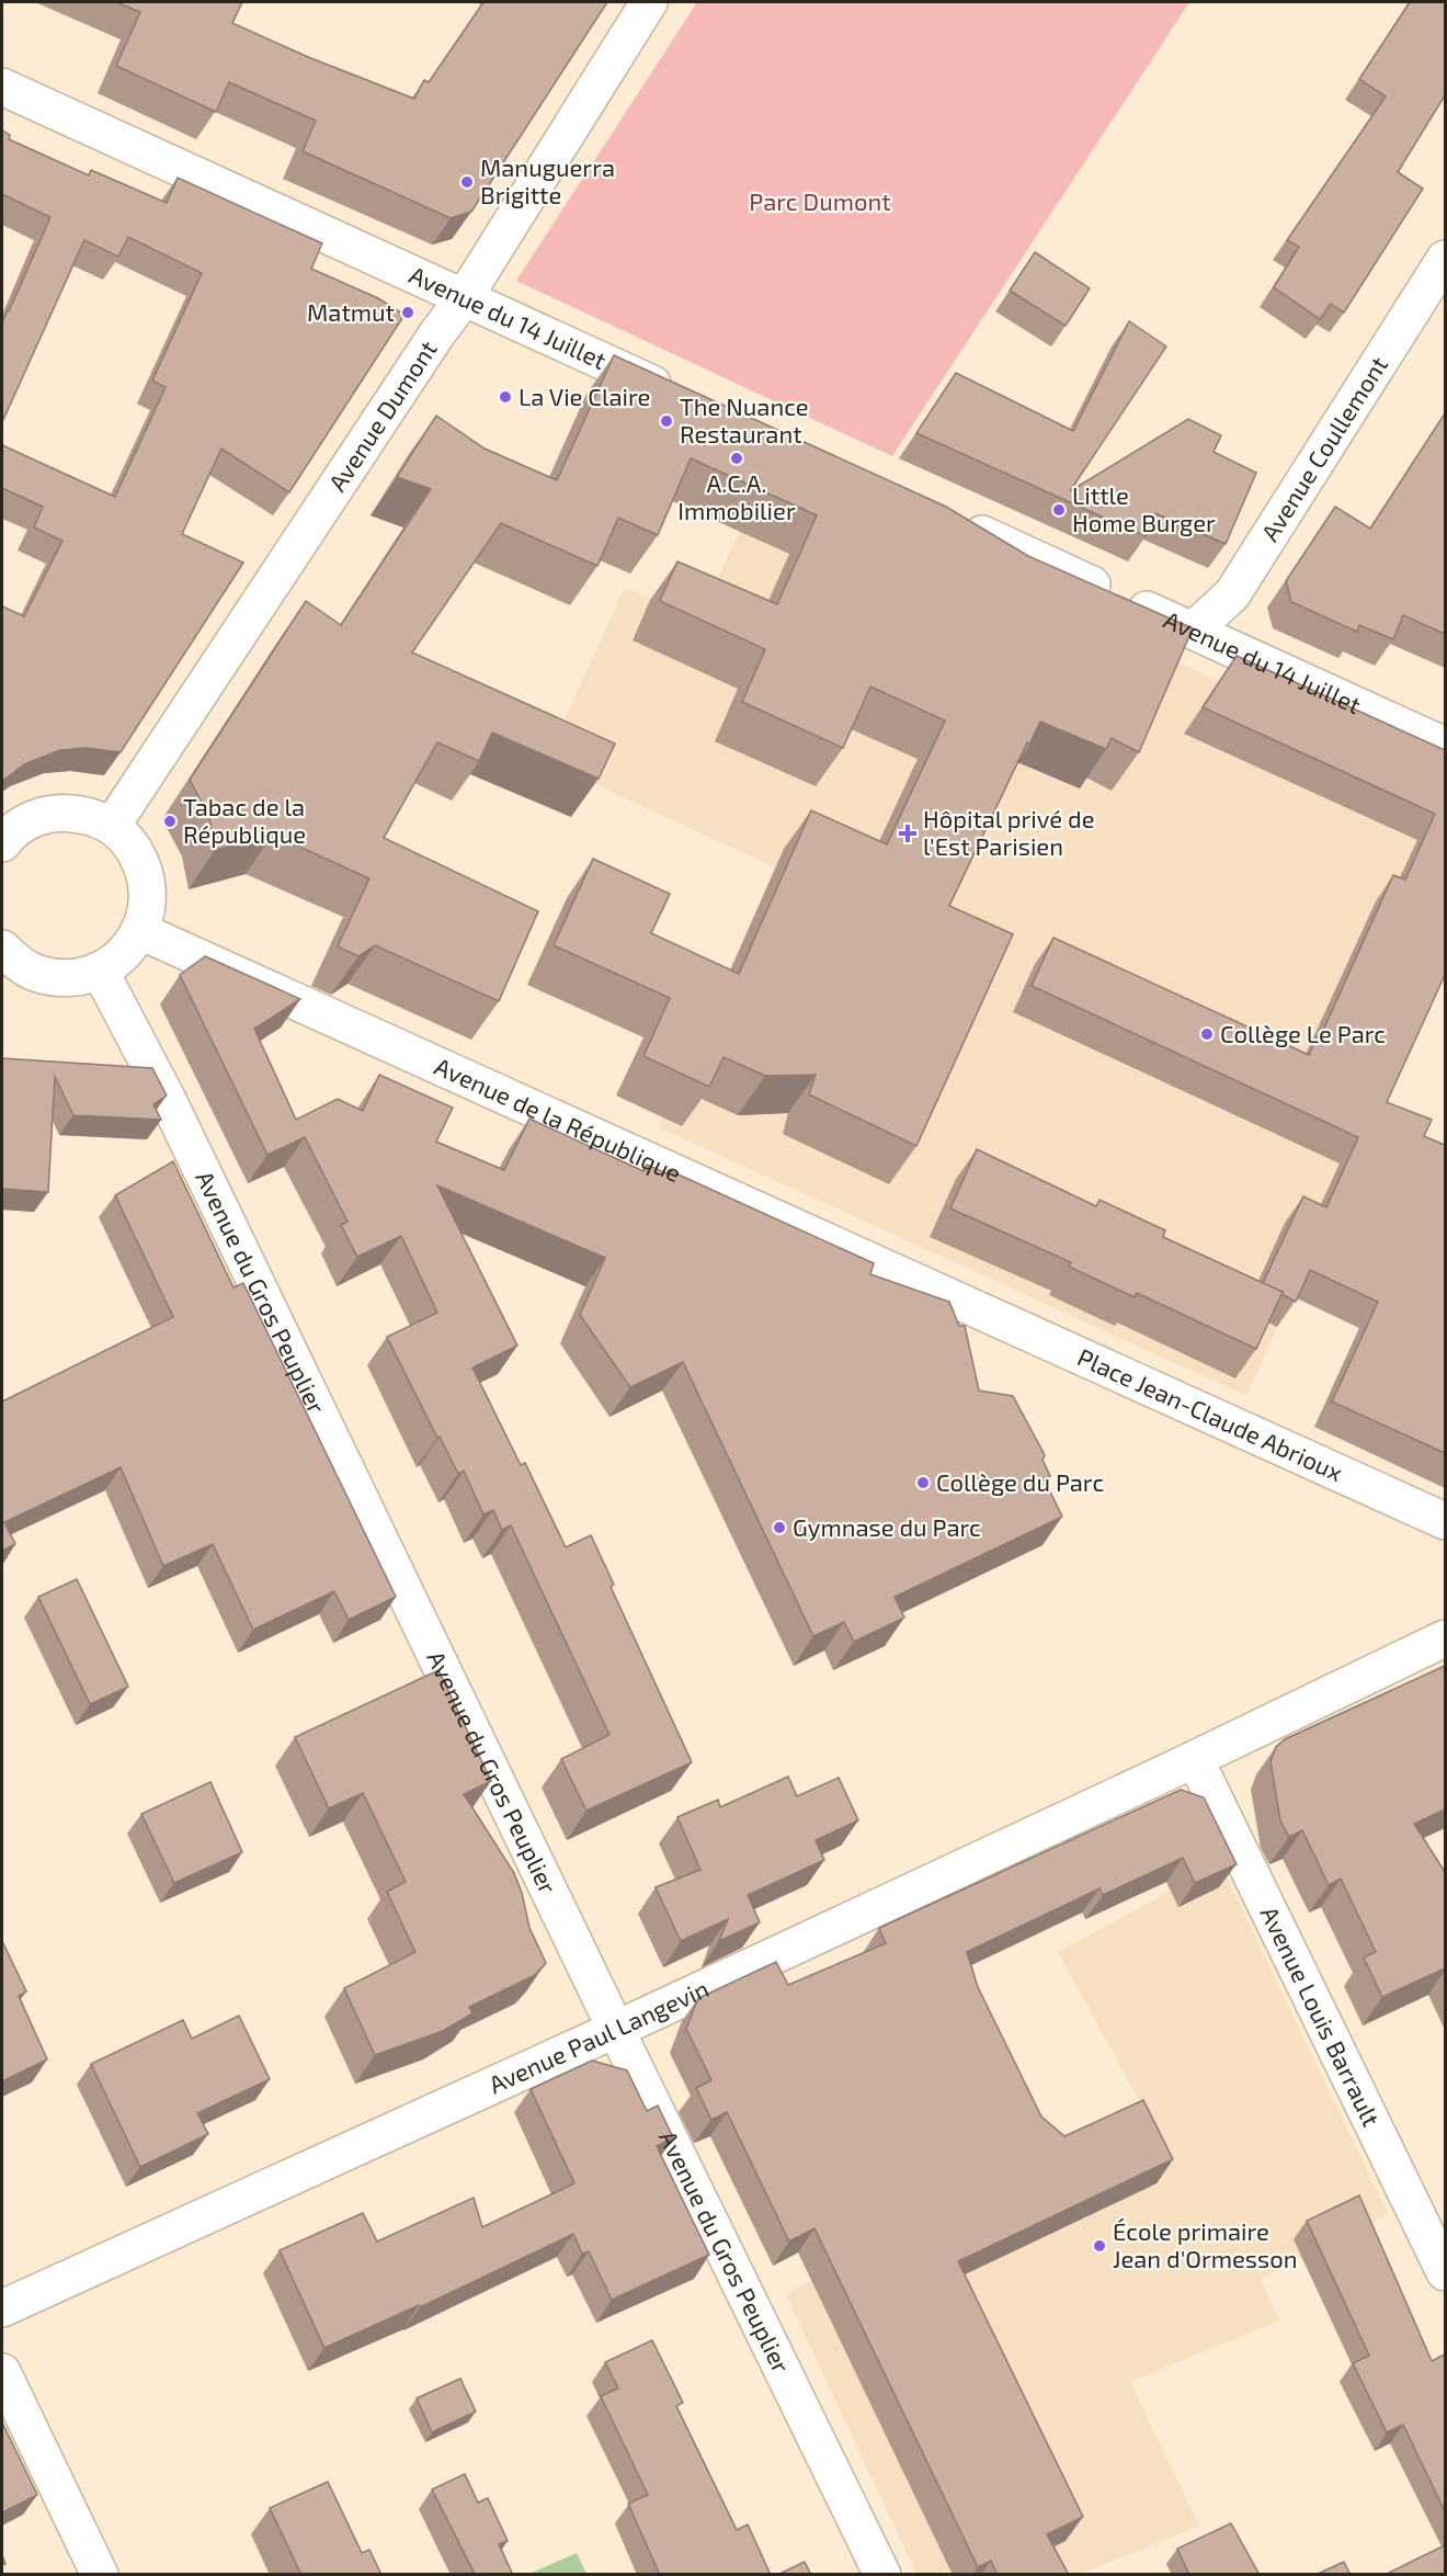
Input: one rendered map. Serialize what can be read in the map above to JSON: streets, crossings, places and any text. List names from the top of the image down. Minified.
{"streets":{"street":["Avenue du 14 Juillet","Avenue Dumont","Avenue Coullemont","Avenue de la République","Avenue du Gros Peuplier","Place Jean-Claude Abrioux","Avenue Louis Barrault","Avenue Paul Langevin"]},"crossings":[["Avenue du 14 Juillet","Avenue Dumont"],["Avenue du 14 Juillet","Avenue Coullemont"],["Avenue de la République","Place Jean-Claude Abrioux"],["Avenue du Gros Peuplier","Avenue Paul Langevin"],["Avenue Louis Barrault","Avenue Paul Langevin"]],"parks":["Parc Dumont"],"places":{"other":["Manuguerra Brigitte","Matmut","La Vie Claire","The Nuance Restaurant","A.C.A. Immobilier","Little Home Burger","Tabac de la République","Collège Le Parc","Collège du Parc","Gymnase du Parc","École primaire Jean d'Ormesson"],"health":["Hôpital privé de l'Est Parisien"]}}
